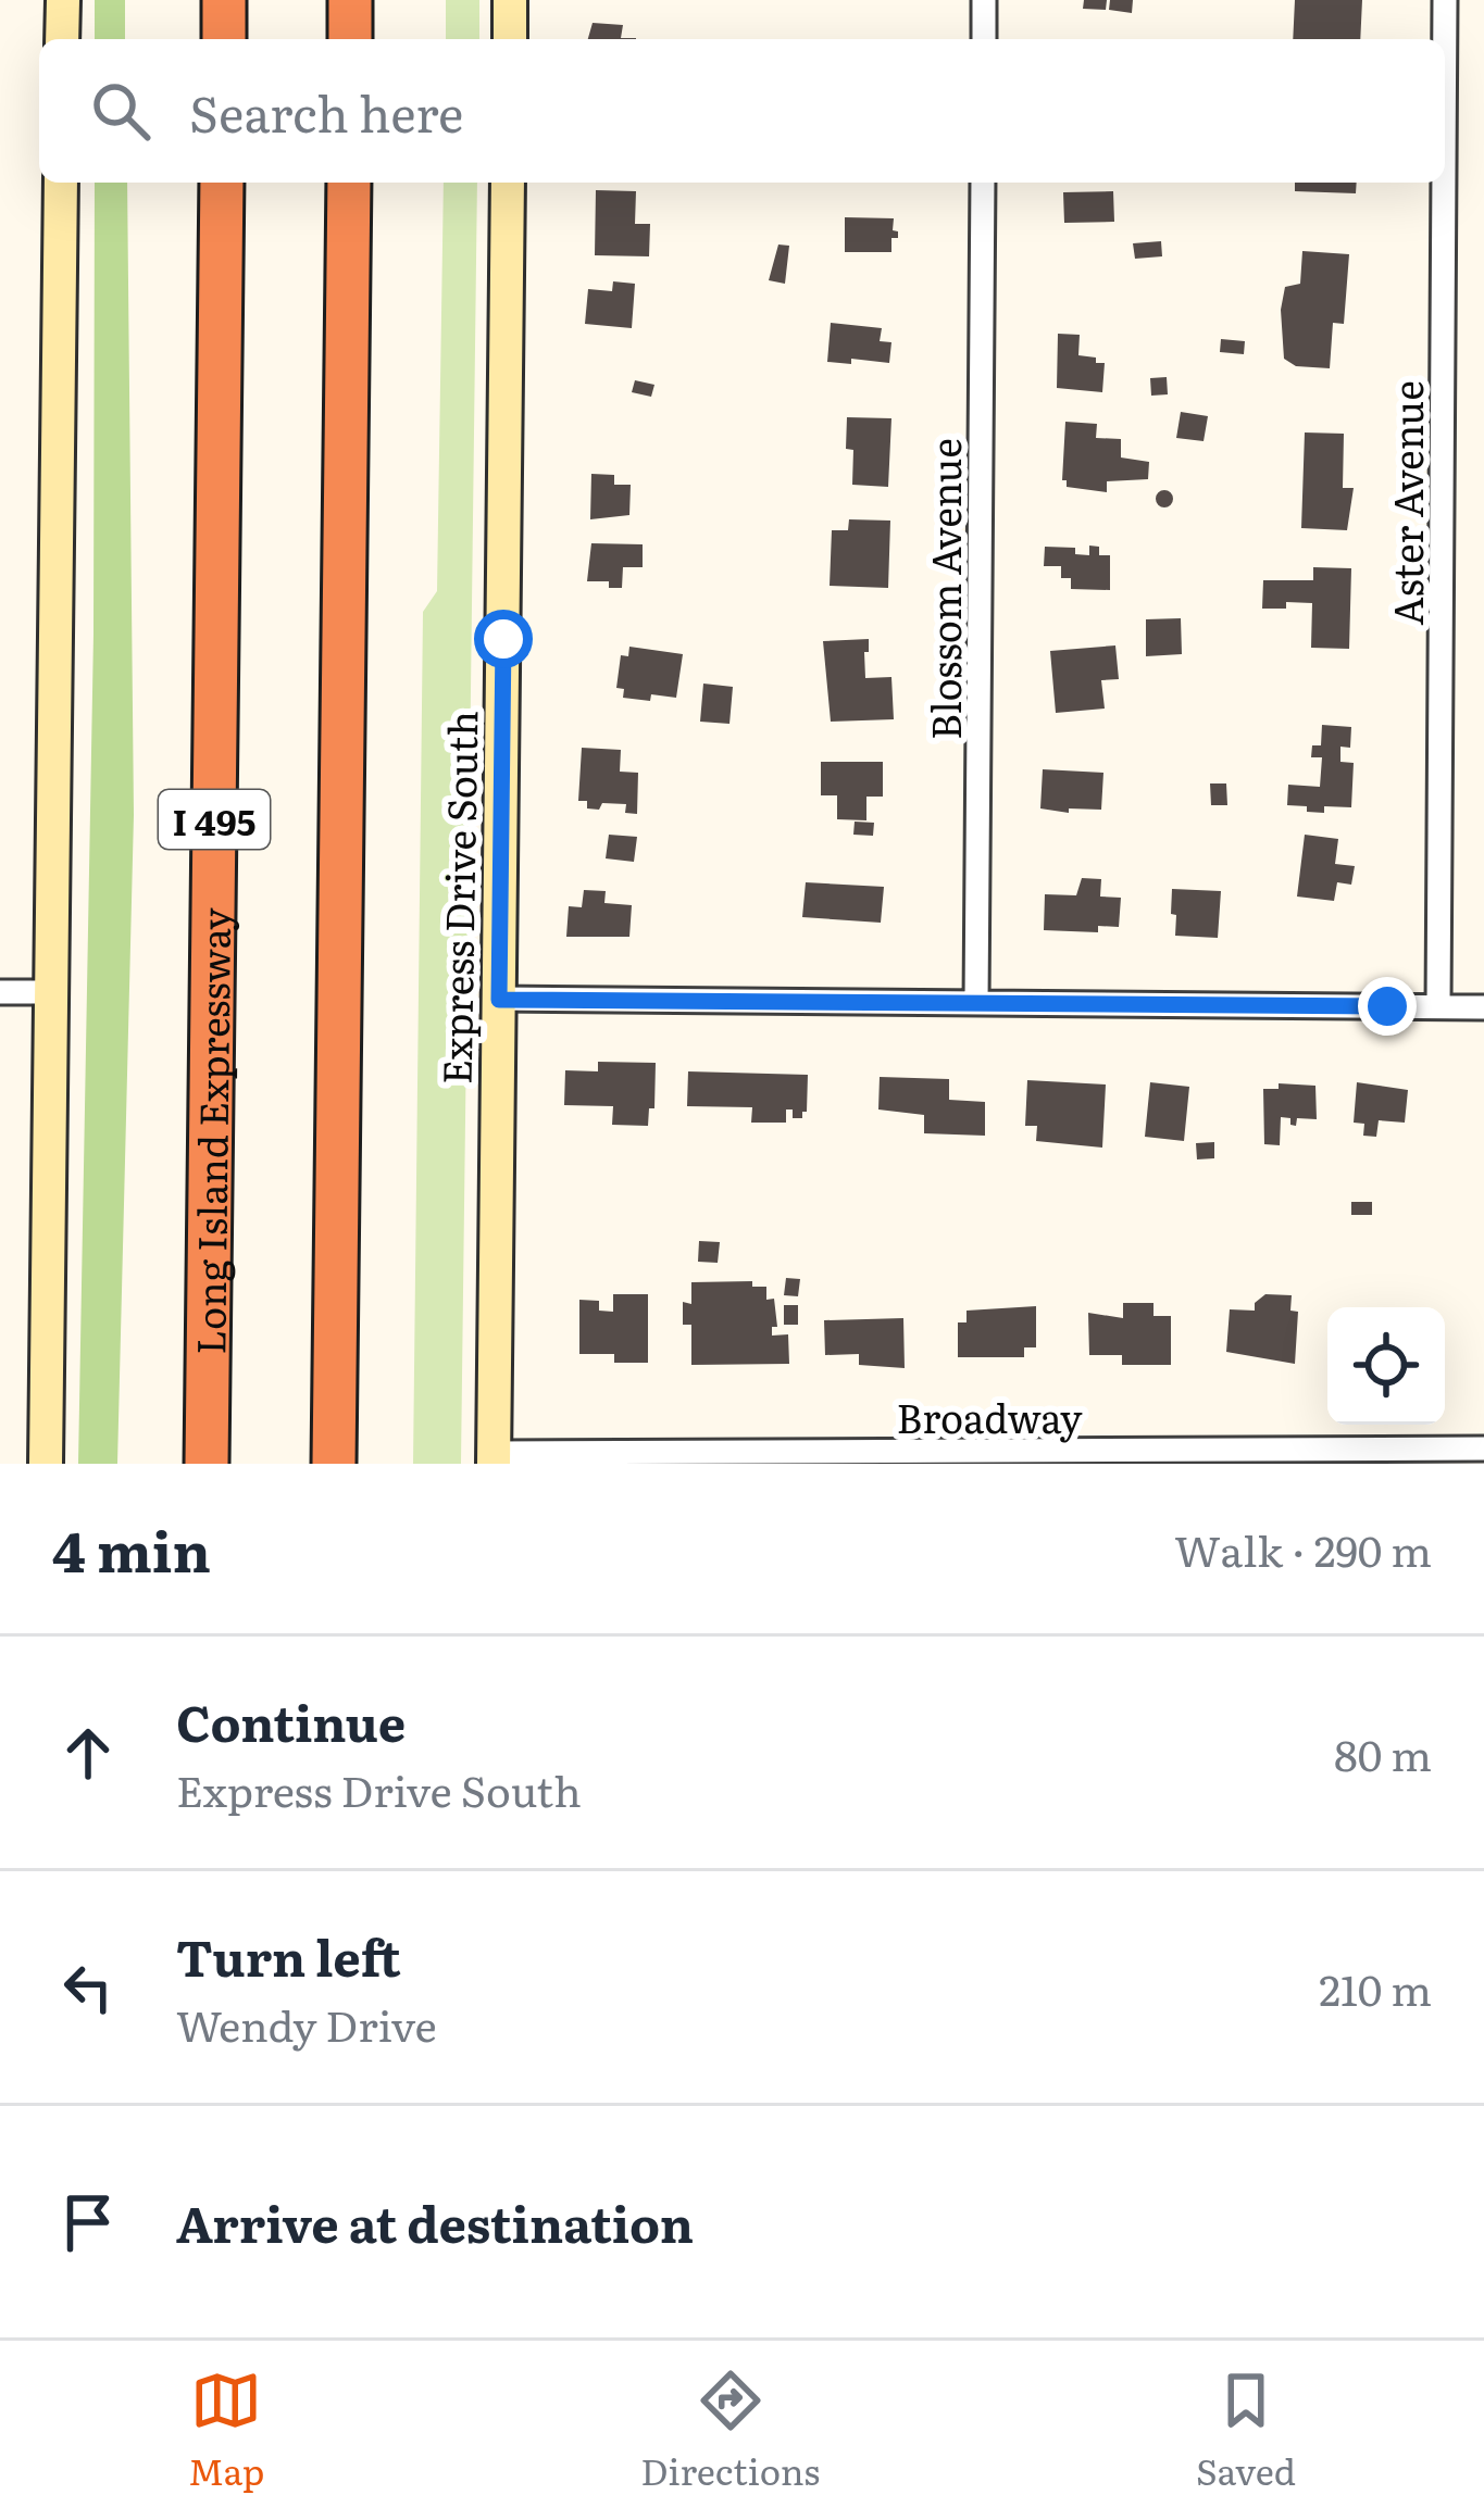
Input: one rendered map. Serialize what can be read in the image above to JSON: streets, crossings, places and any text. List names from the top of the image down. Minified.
{"streets":{"highway":["I 495","Long Island Expressway"],"main road":["Express Drive South"],"street":["Aster Avenue","Blossom Avenue","Broadway"]},"crossings":[["Express Drive South","Broadway"]],"page":{"search":"Search here","heading":["4 min","Walk · 290 m"],"list":[["Continue","Express Drive South","80 m"],["Turn left","Wendy Drive","210 m"],"Arrive at destination"],"nav":["Map","Directions","Saved"]}}
